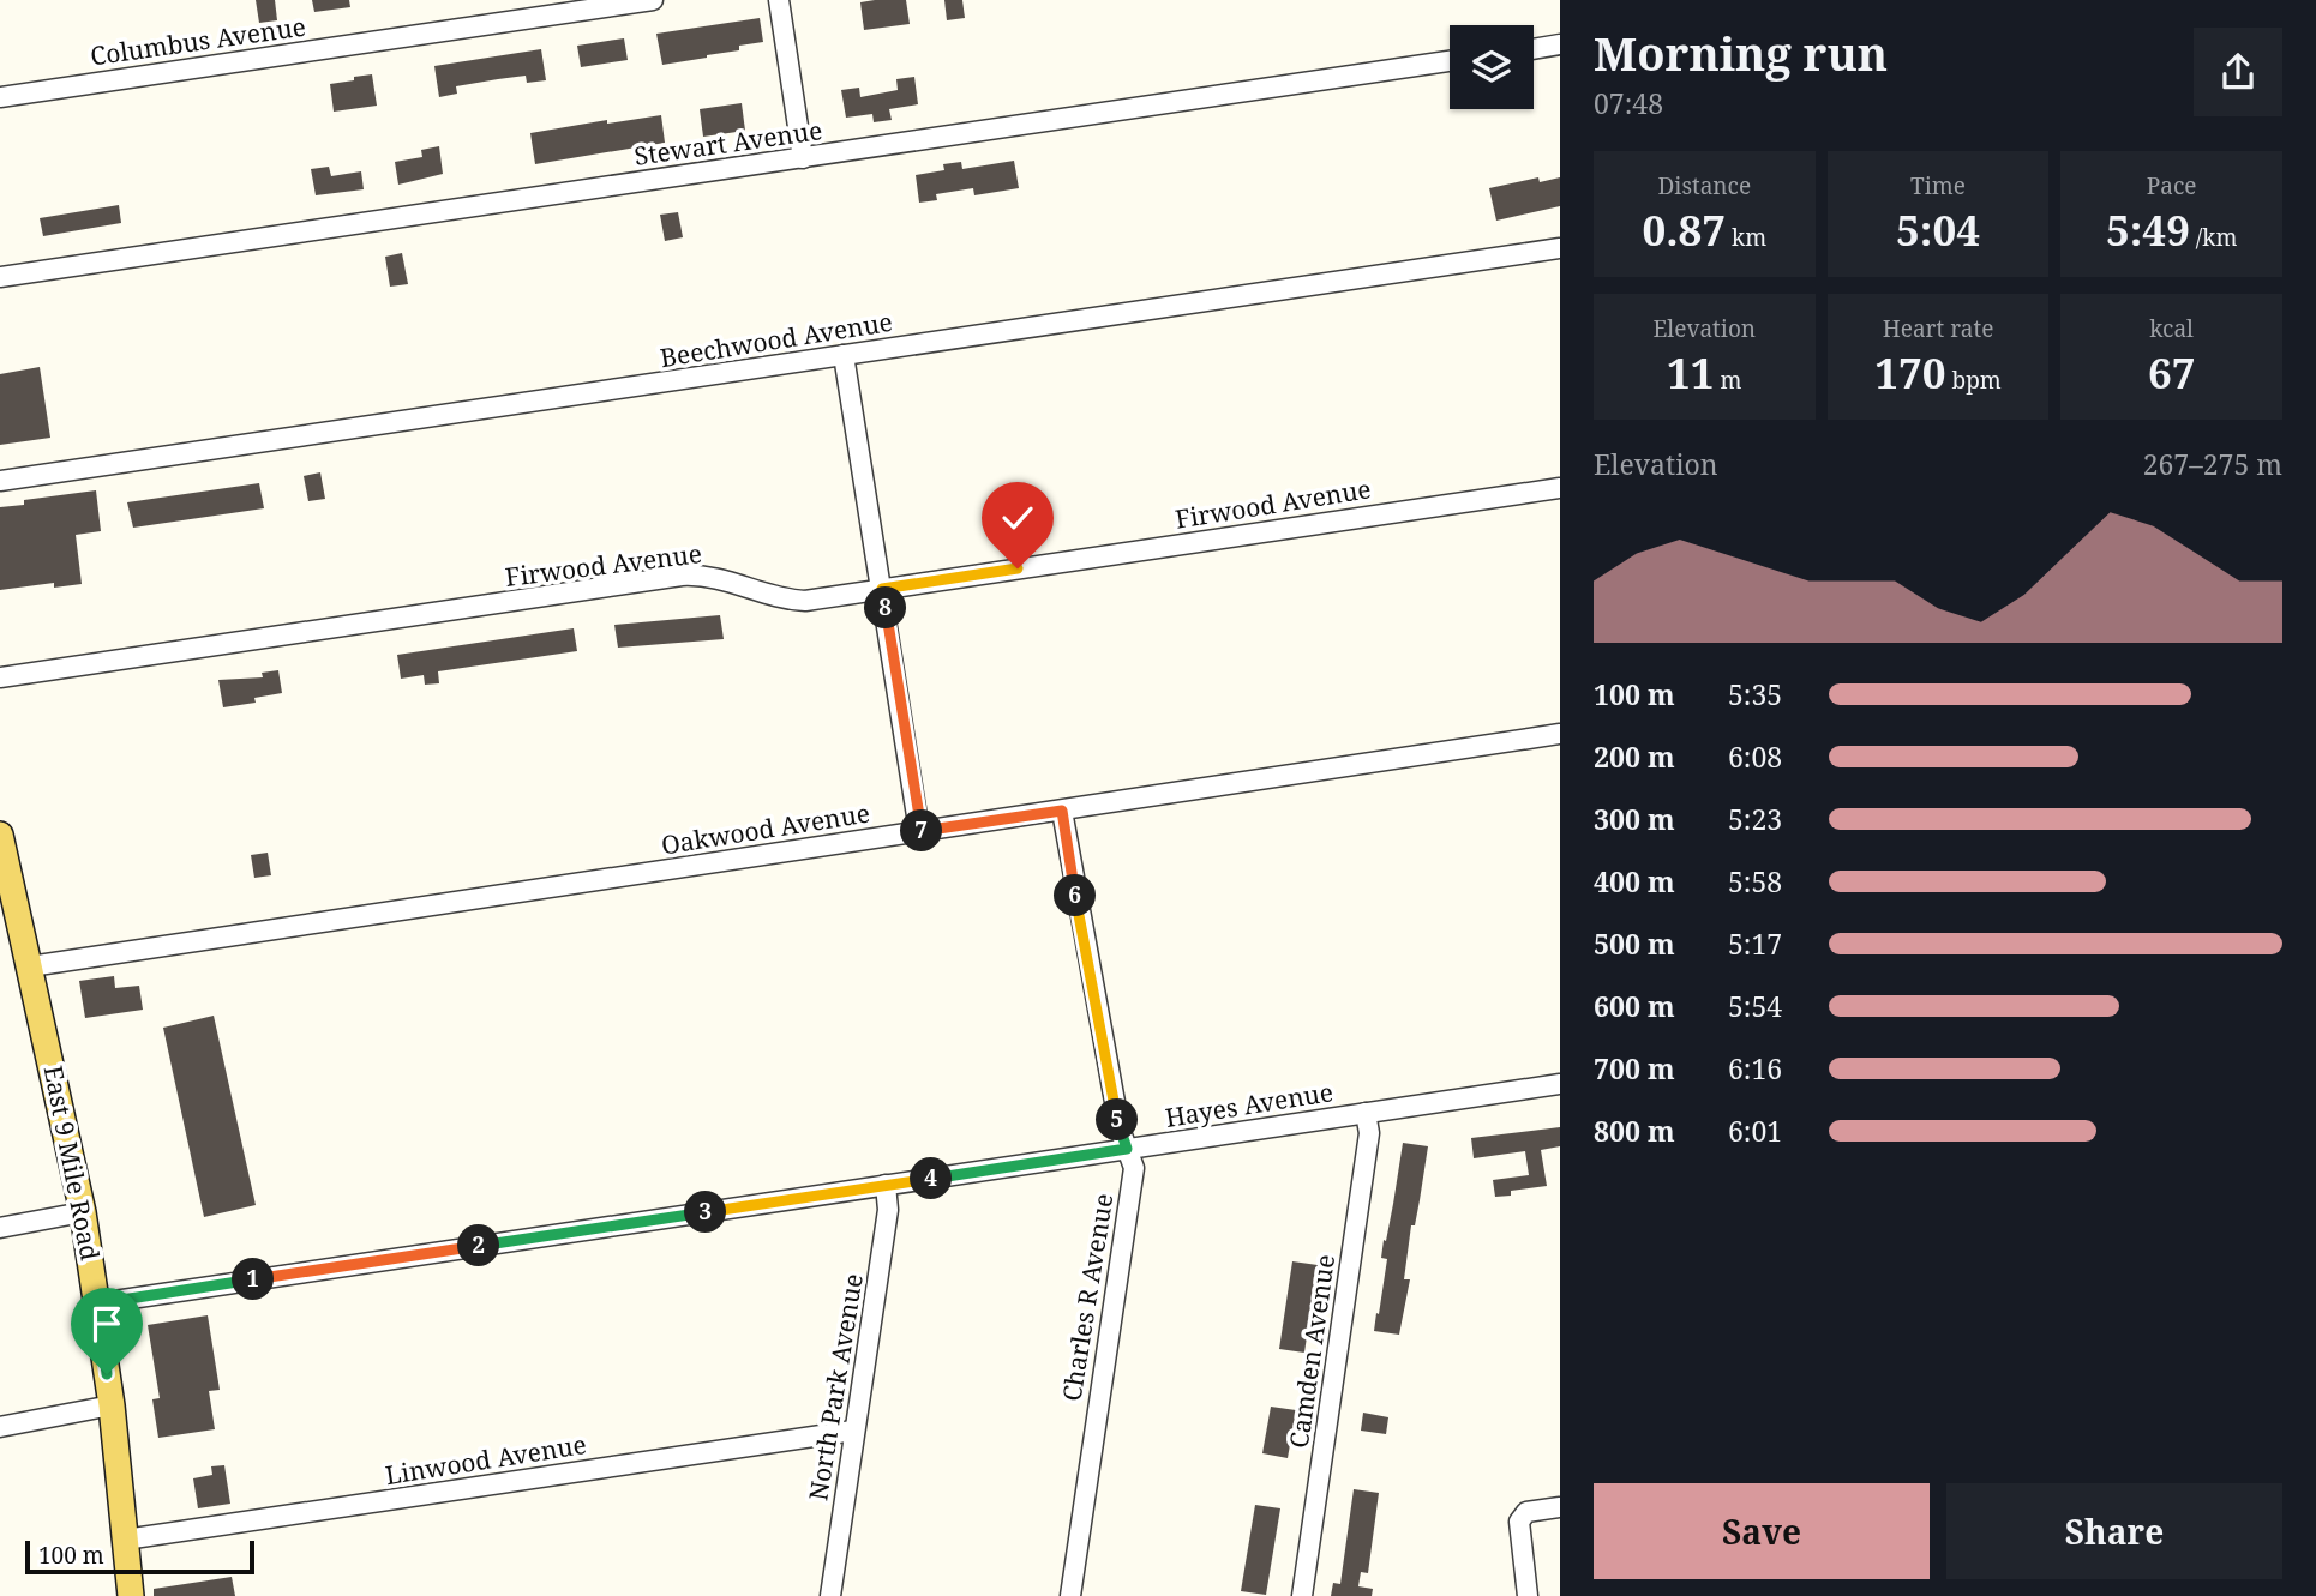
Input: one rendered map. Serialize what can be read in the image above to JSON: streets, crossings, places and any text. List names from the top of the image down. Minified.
{"streets":{"main road":["East 9 Mile Road"],"street":["Columbus Avenue","Stewart Avenue","Beechwood Avenue","Firwood Avenue","Oakwood Avenue","Hayes Avenue","Charles R Avenue","Camden Avenue","North Park Avenue","Linwood Avenue"]},"crossings":[["Oakwood Avenue","East 9 Mile Road"],["Oakwood Avenue","Charles R Avenue"],["Hayes Avenue","East 9 Mile Road"],["Hayes Avenue","Charles R Avenue"],["Hayes Avenue","Camden Avenue"],["Hayes Avenue","North Park Avenue"],["East 9 Mile Road","Linwood Avenue"],["North Park Avenue","Linwood Avenue"]],"scale_bar":"100 m","page":{"heading":["Morning run","07:48"],"stats":[["Distance","0.87 km"],["Time","5:04"],["Pace","5:49 /km"],["Elevation","11 m"],["Heart rate","170 bpm"],["kcal","67"]],"chart":["Elevation","267–275 m"],"pins":["8","7","6","5","4","3","2","1"],"list":[{"name":"100 m","note":"5:35"},{"name":"200 m","note":"6:08"},{"name":"300 m","note":"5:23"},{"name":"400 m","note":"5:58"},{"name":"500 m","note":"5:17"},{"name":"600 m","note":"5:54"},{"name":"700 m","note":"6:16"},{"name":"800 m","note":"6:01"}],"buttons":["Save","Share"],"scale":"100 m"}}
